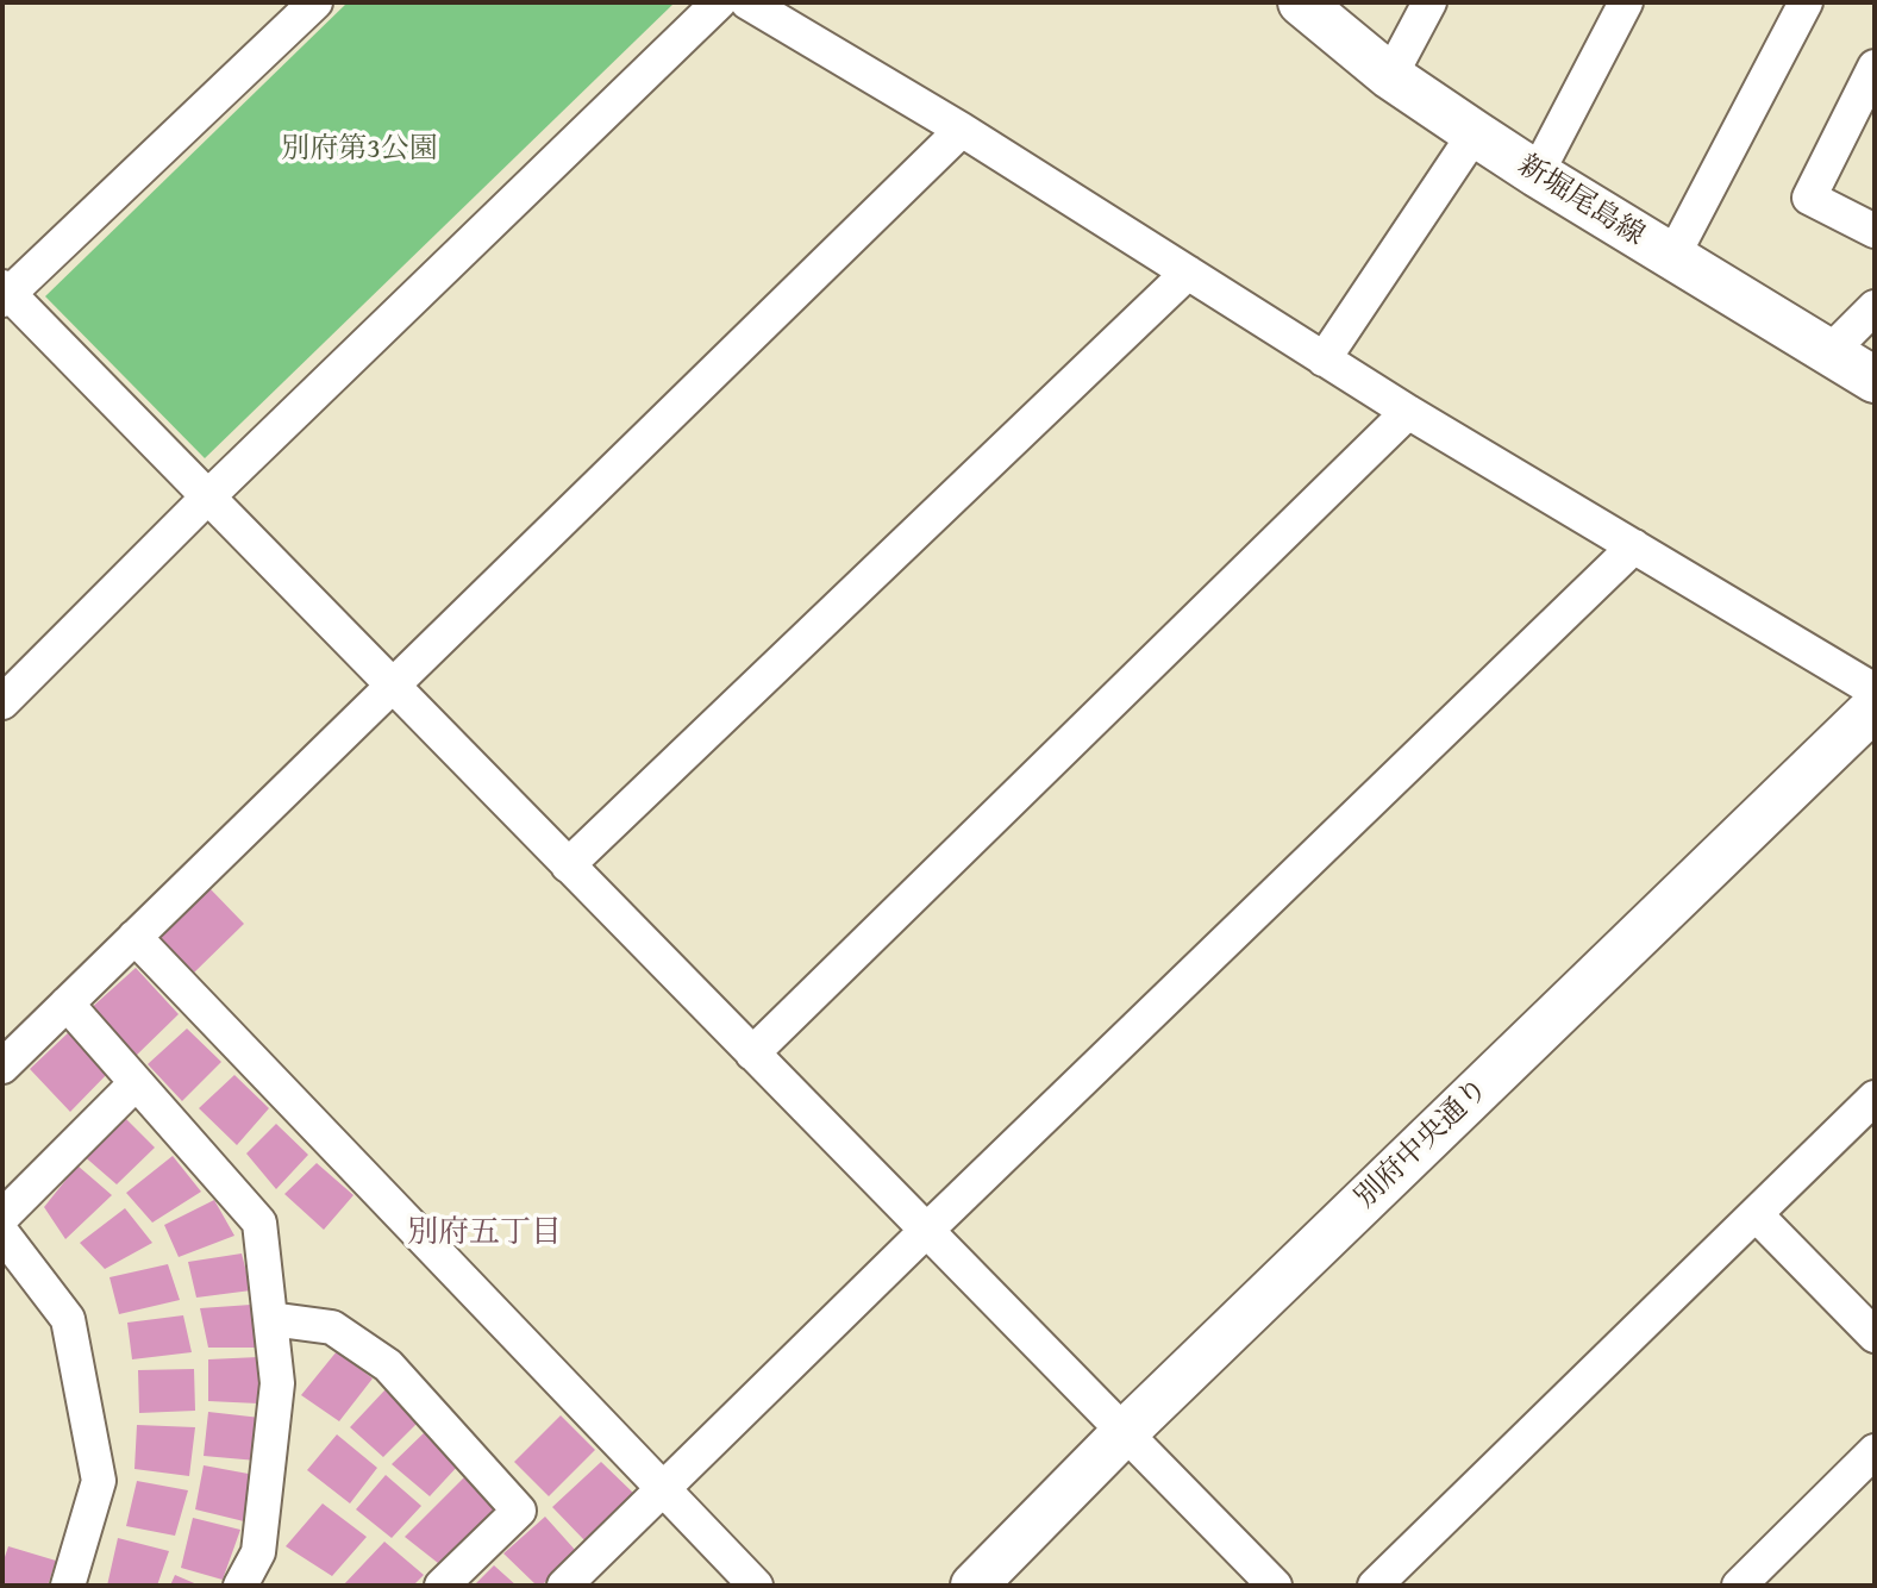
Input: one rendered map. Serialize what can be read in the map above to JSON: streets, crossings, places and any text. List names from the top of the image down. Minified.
{"streets":{"street":["新堀尾島線","別府中央通り"]},"districts":["別府五丁目"],"parks":["別府第3公園"]}
